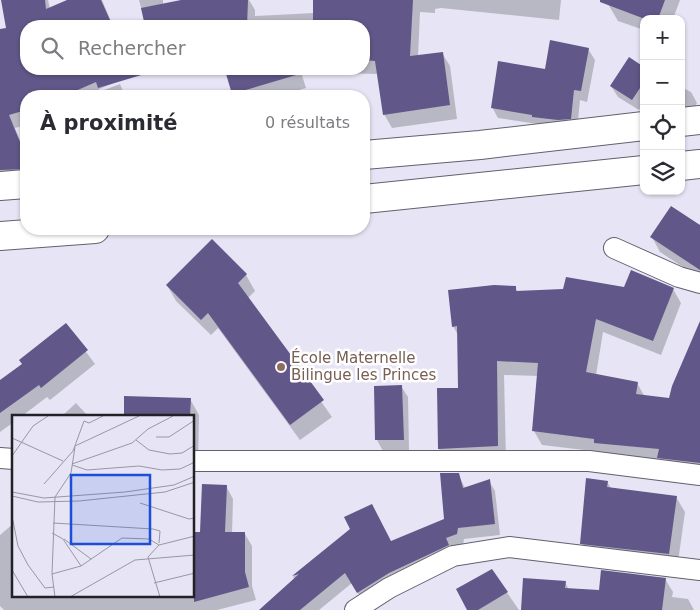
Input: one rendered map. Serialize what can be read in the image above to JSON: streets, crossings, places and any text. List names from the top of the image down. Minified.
{"places":["École Maternelle Bilingue les Princes"],"page":{"map_buttons":["+","−"],"search":"Rechercher","heading":["À proximité","0 résultats"]}}
